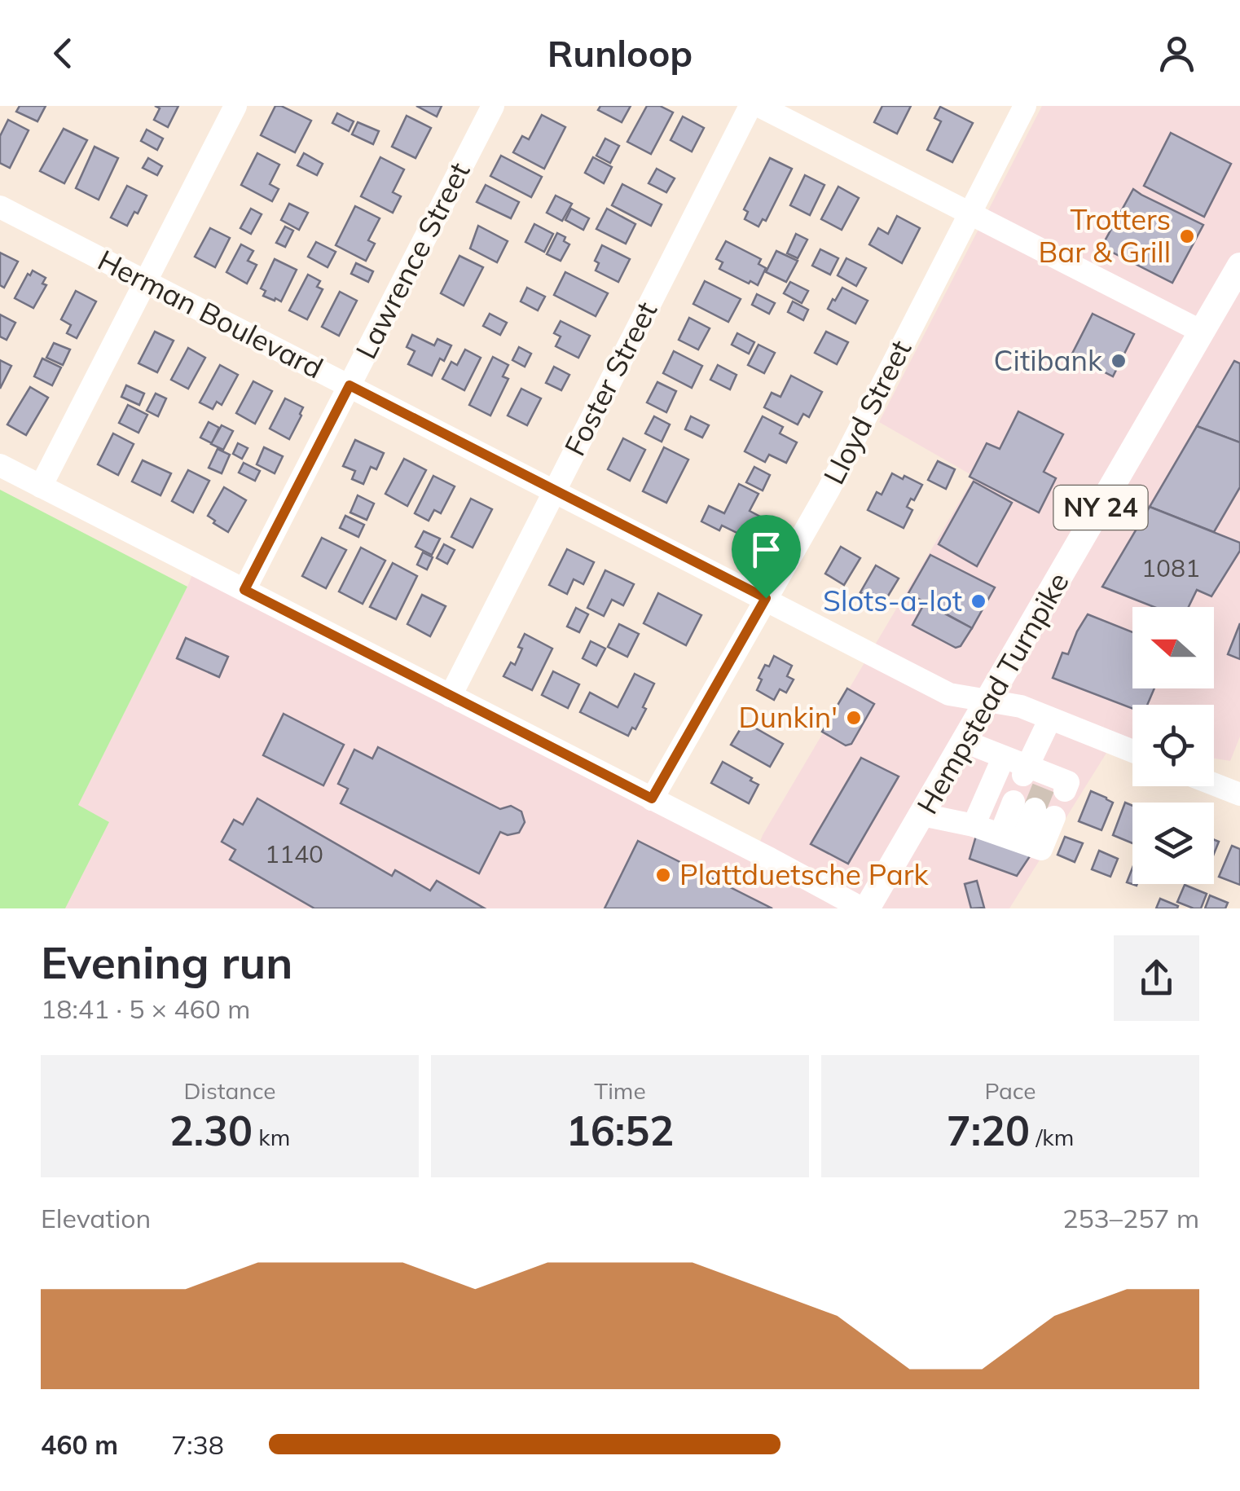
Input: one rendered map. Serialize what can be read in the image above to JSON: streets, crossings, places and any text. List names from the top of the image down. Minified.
{"streets":{"main road":["NY 24","Hempstead Turnpike"],"street":["Lawrence Street","Herman Boulevard","Foster Street","Lloyd Street"]},"crossings":[["Lawrence Street","Herman Boulevard"],["Herman Boulevard","Foster Street"],["Herman Boulevard","Lloyd Street"],["Herman Boulevard","Hempstead Turnpike"]],"places":["Trotters Bar & Grill","Citibank","Slots-a-lot","Dunkin'","Plattduetsche Park"],"house_numbers":["1081","1140"],"north":"left","page":{"header":"Runloop","heading":["Evening run","18:41 · 5 × 460 m"],"stats":[["Distance","2.30 km"],["Time","16:52"],["Pace","7:20 /km"]],"chart":["Elevation","253–257 m"],"list":[{"name":"460 m","note":"7:38"}]}}
